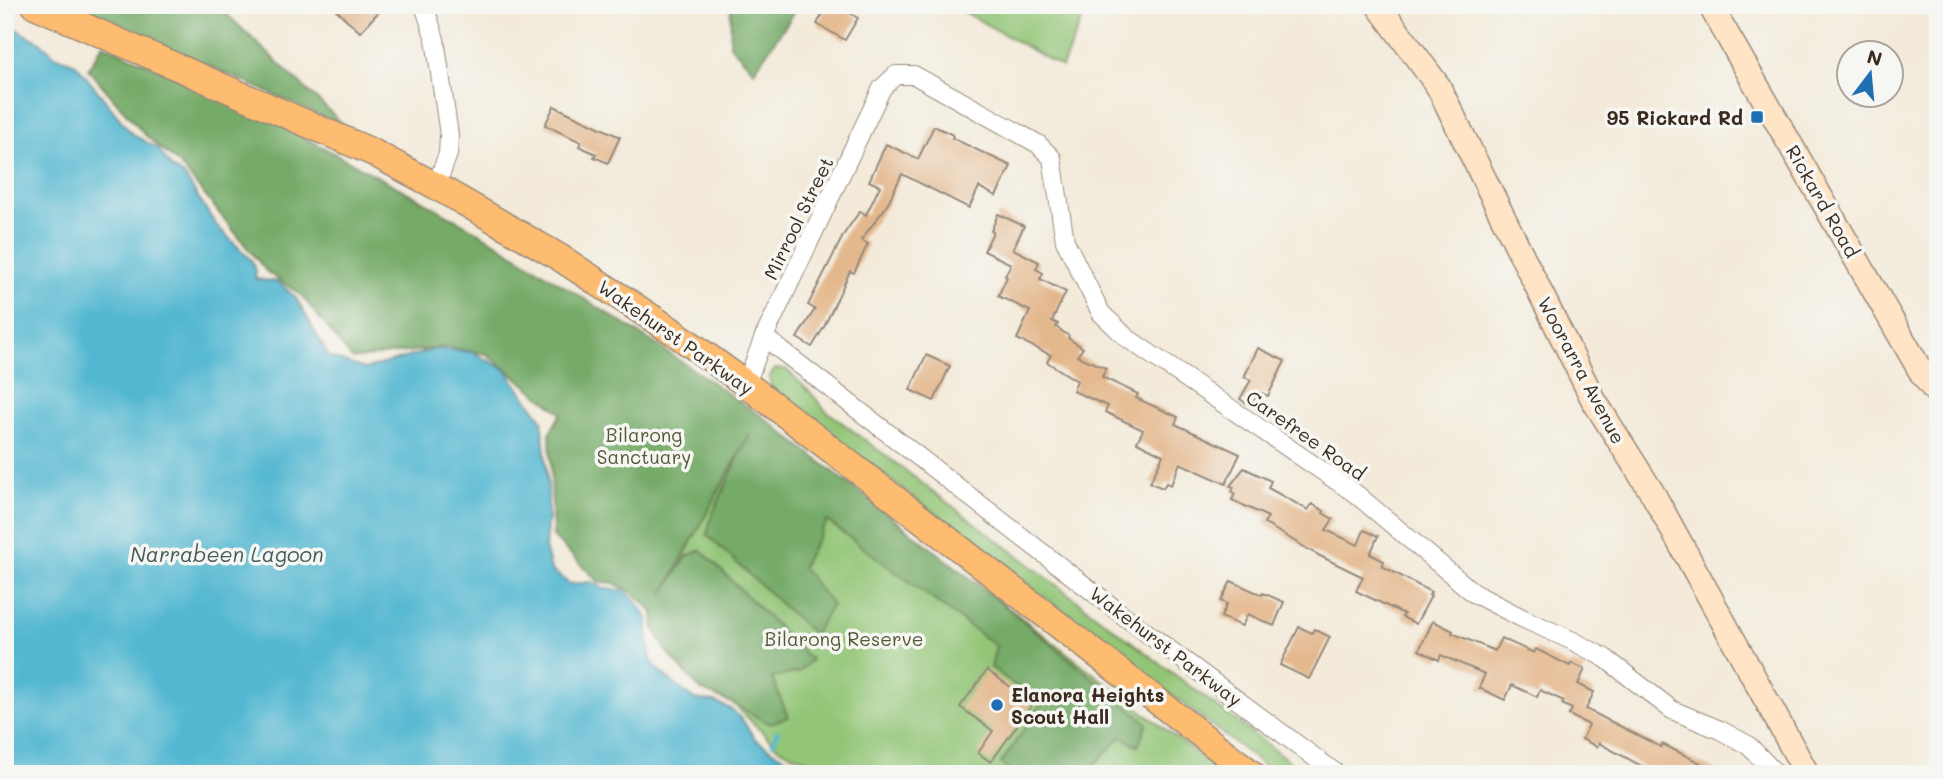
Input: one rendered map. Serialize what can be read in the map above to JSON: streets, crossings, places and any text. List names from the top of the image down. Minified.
{"streets":{"main road":["Wakehurst Parkway"],"street":["Rickard Road","Mirrool Street","Woorarra Avenue","Carefree Road"]},"crossings":[["Mirrool Street","Wakehurst Parkway"],["Mirrool Street","Carefree Road"]],"water":["Narrabeen Lagoon"],"parks":["Bilarong Sanctuary","Bilarong Reserve"],"places":{"transit":["95 Rickard Rd"],"other":["Elanora Heights Scout Hall"]},"north":"top"}
